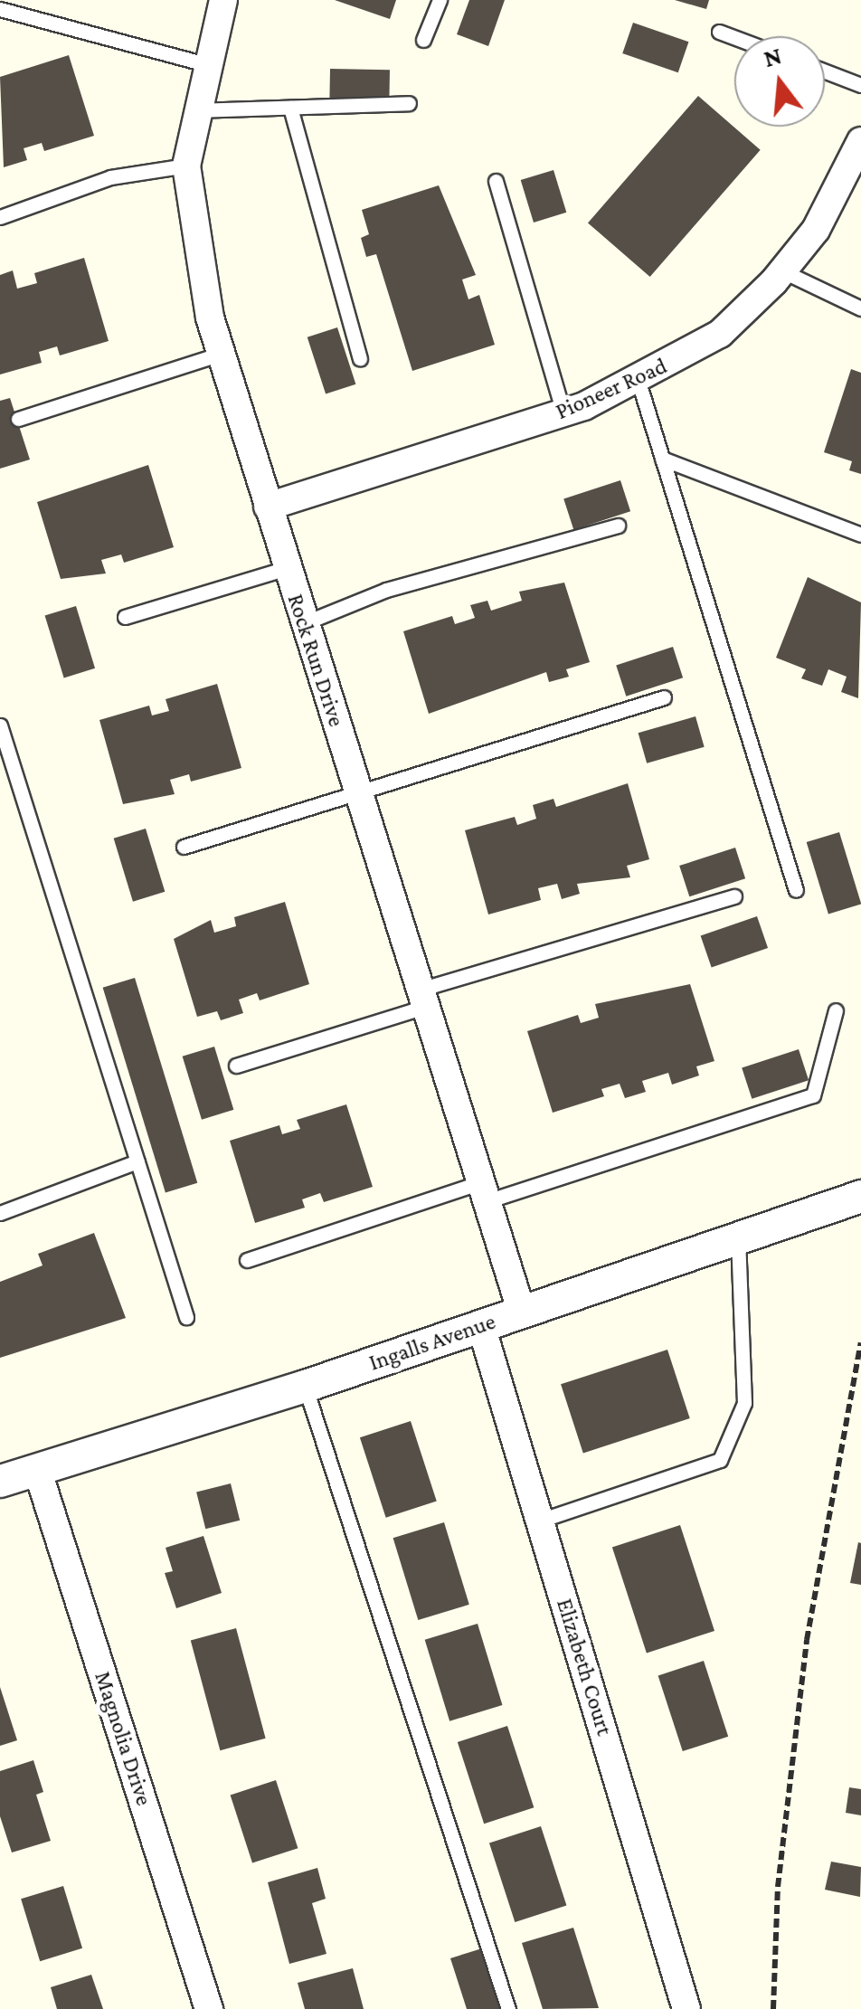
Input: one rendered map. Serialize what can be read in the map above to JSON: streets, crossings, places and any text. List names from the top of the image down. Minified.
{"streets":{"street":["Pioneer Road","Rock Run Drive","Ingalls Avenue","Elizabeth Court","Magnolia Drive"]},"crossings":[["Pioneer Road","Rock Run Drive"],["Rock Run Drive","Ingalls Avenue"],["Ingalls Avenue","Elizabeth Court"],["Ingalls Avenue","Magnolia Drive"]],"north":"top"}
